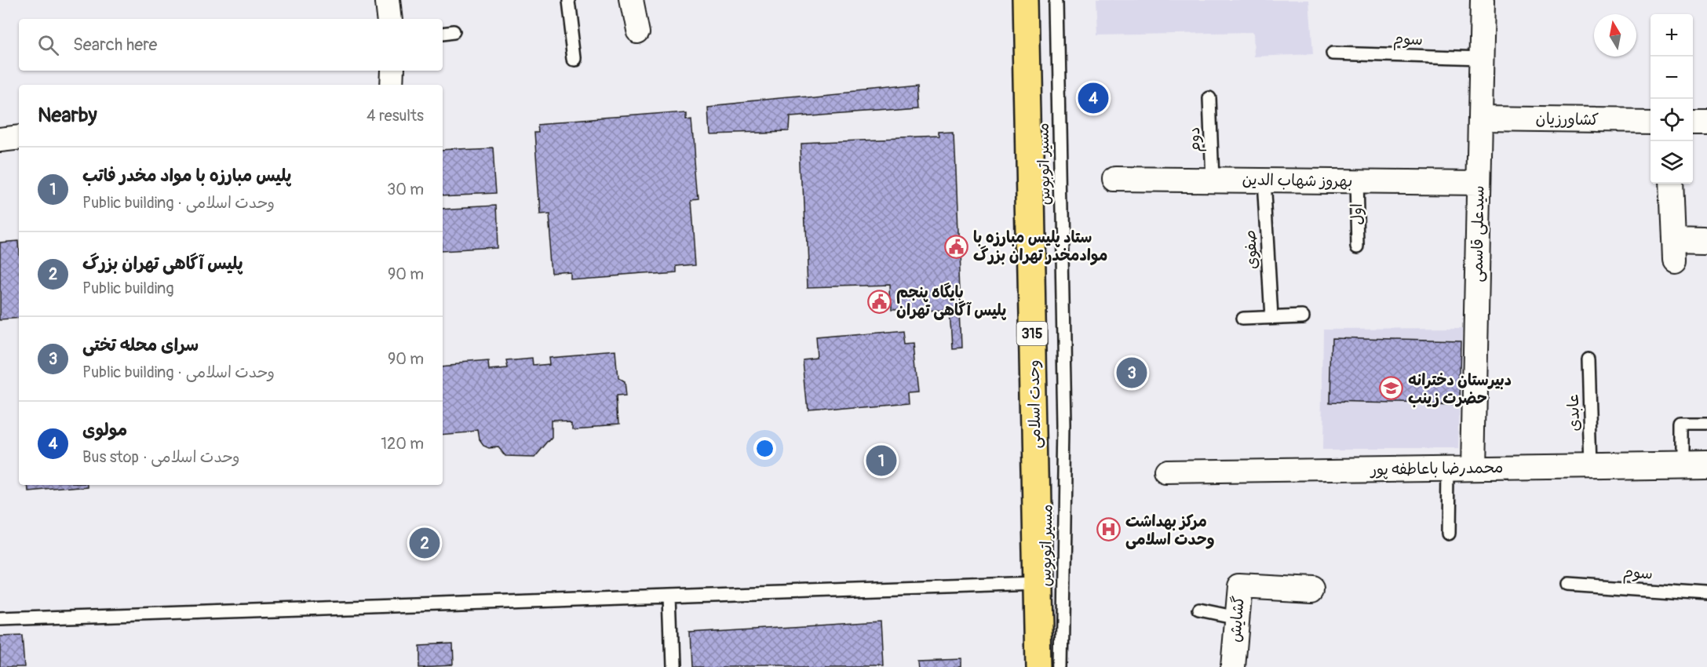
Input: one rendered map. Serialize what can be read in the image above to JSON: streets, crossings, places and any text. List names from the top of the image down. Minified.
{"streets":{"main road":["315","وحدت اسلامی"],"street":["کشاورزیان","بهروز شهاب الدین","سیدعلی قاسمی","محمدرضا باعاطفه پور","گشایش"],"lane":["سوم","دوم","مسیر اتوبوس","اول","صفوی","عابدی"]},"crossings":[["سوم","سیدعلی قاسمی"],["کشاورزیان","سیدعلی قاسمی"],["دوم","بهروز شهاب الدین"],["بهروز شهاب الدین","اول"],["بهروز شهاب الدین","سیدعلی قاسمی"],["بهروز شهاب الدین","صفوی"],["سیدعلی قاسمی","محمدرضا باعاطفه پور"],["عابدی","محمدرضا باعاطفه پور"]],"places":{"public building":["ستاد پلیس مبارزه با موادمخدر تهران بزرگ","پایگاه پنجم پلیس آگاهی تهران"],"school or university":["دبیرستان دخترانه حضرت زینب"],"hospital":["مرکز بهداشت وحدت اسلامی"]},"north":"top","page":{"map_buttons":["+","−"],"search":"Search here","pins":["4","3","1","2"],"heading":["Nearby","4 results"],"list":[{"mark":"1","name":"پلیس مبارزه با مواد مخدر فاتب","note":"Public building · وحدت اسلامی","value":"30 m"},{"mark":"2","name":"پلیس آگاهی تهران بزرگ","note":"Public building","value":"90 m"},{"mark":"3","name":"سرای محله تختی","note":"Public building · وحدت اسلامی","value":"90 m"},{"mark":"4","name":"مولوی","note":"Bus stop · وحدت اسلامی","value":"120 m"}]}}
